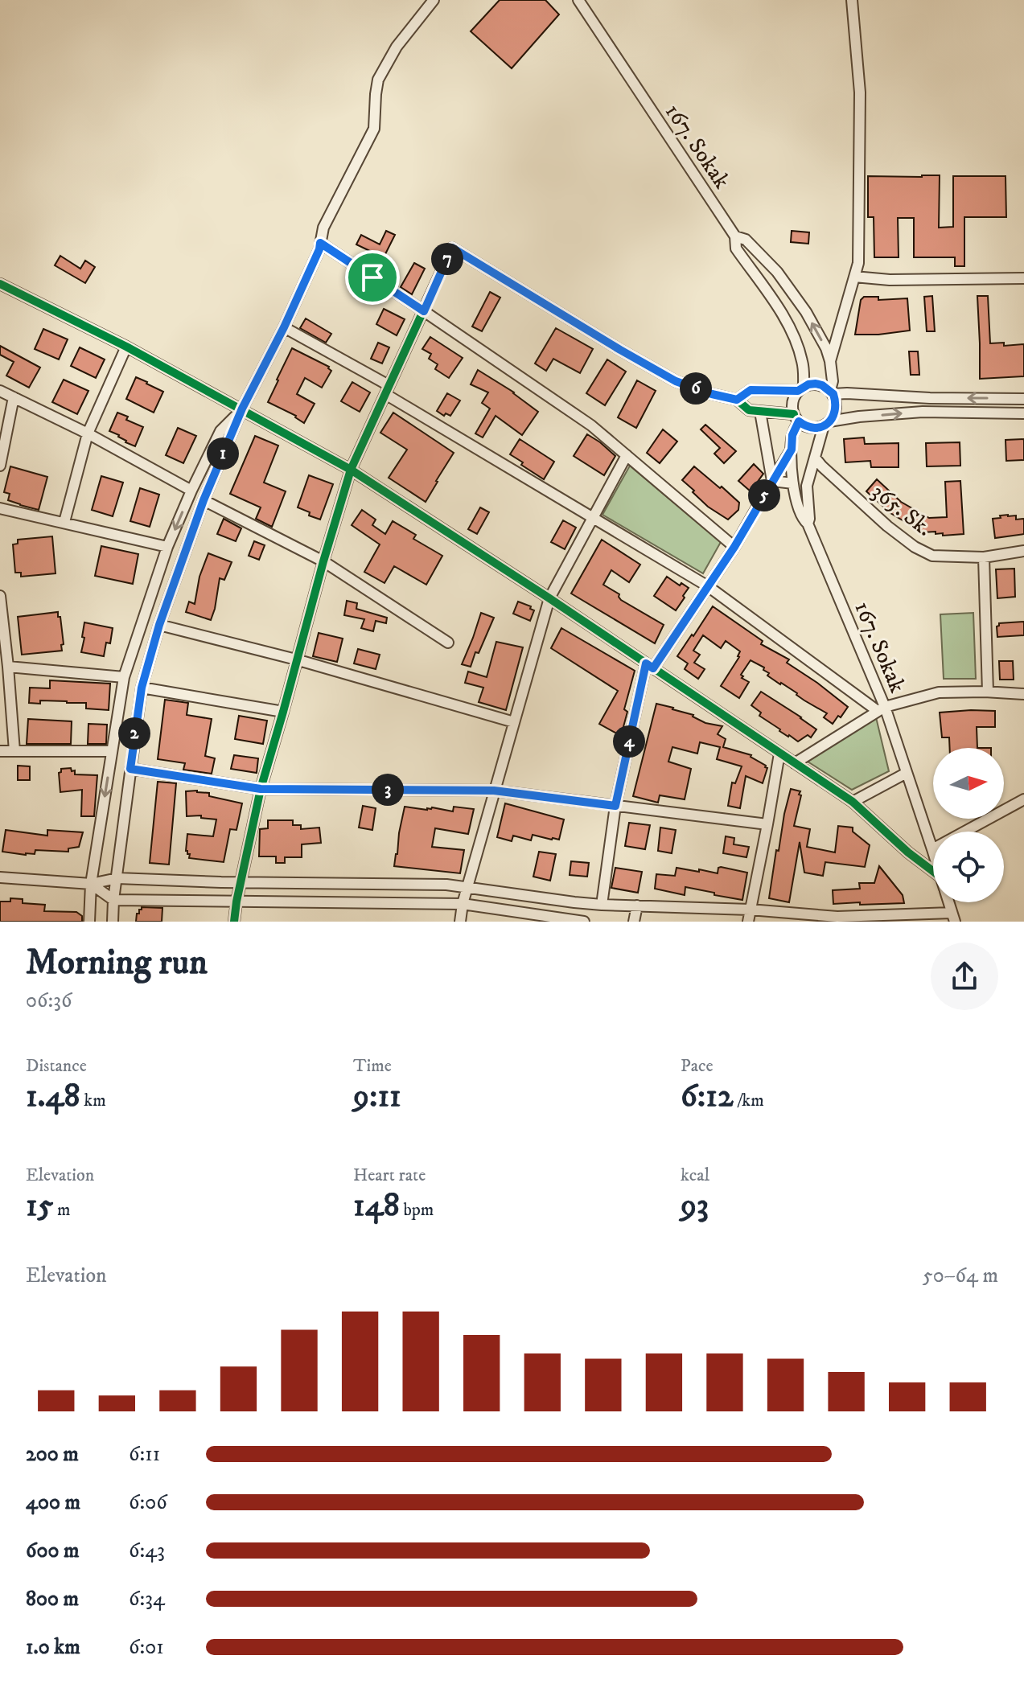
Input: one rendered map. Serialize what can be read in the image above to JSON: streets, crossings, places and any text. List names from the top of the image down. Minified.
{"streets":{"street":["167. Sokak","365. Sk."]},"north":"right","page":{"pins":["7","6","1","5","2","4","3"],"heading":["Morning run","06:36"],"stats":[["Distance","1.48 km"],["Time","9:11"],["Pace","6:12 /km"],["Elevation","15 m"],["Heart rate","148 bpm"],["kcal","93"]],"chart":["Elevation","50–64 m"],"list":[{"name":"200 m","note":"6:11"},{"name":"400 m","note":"6:06"},{"name":"600 m","note":"6:43"},{"name":"800 m","note":"6:34"},{"name":"1.0 km","note":"6:01"}]}}
